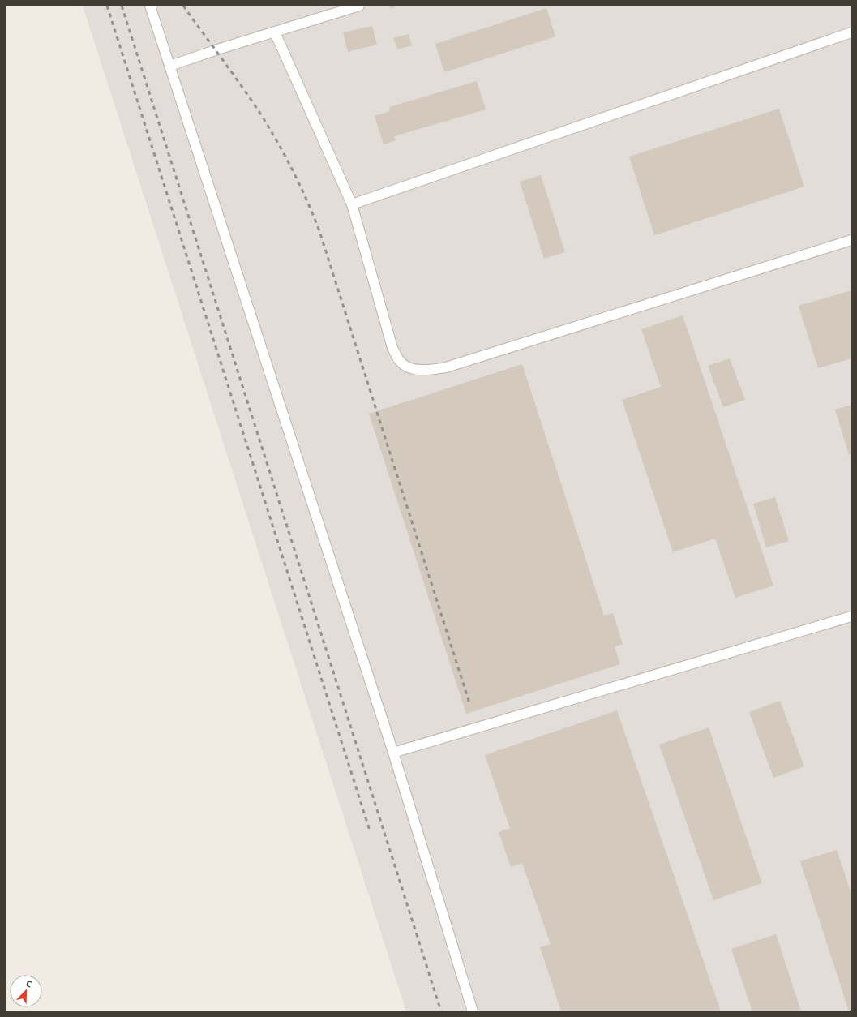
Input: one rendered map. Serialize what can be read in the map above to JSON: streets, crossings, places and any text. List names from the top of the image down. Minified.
{"north":"top right"}
